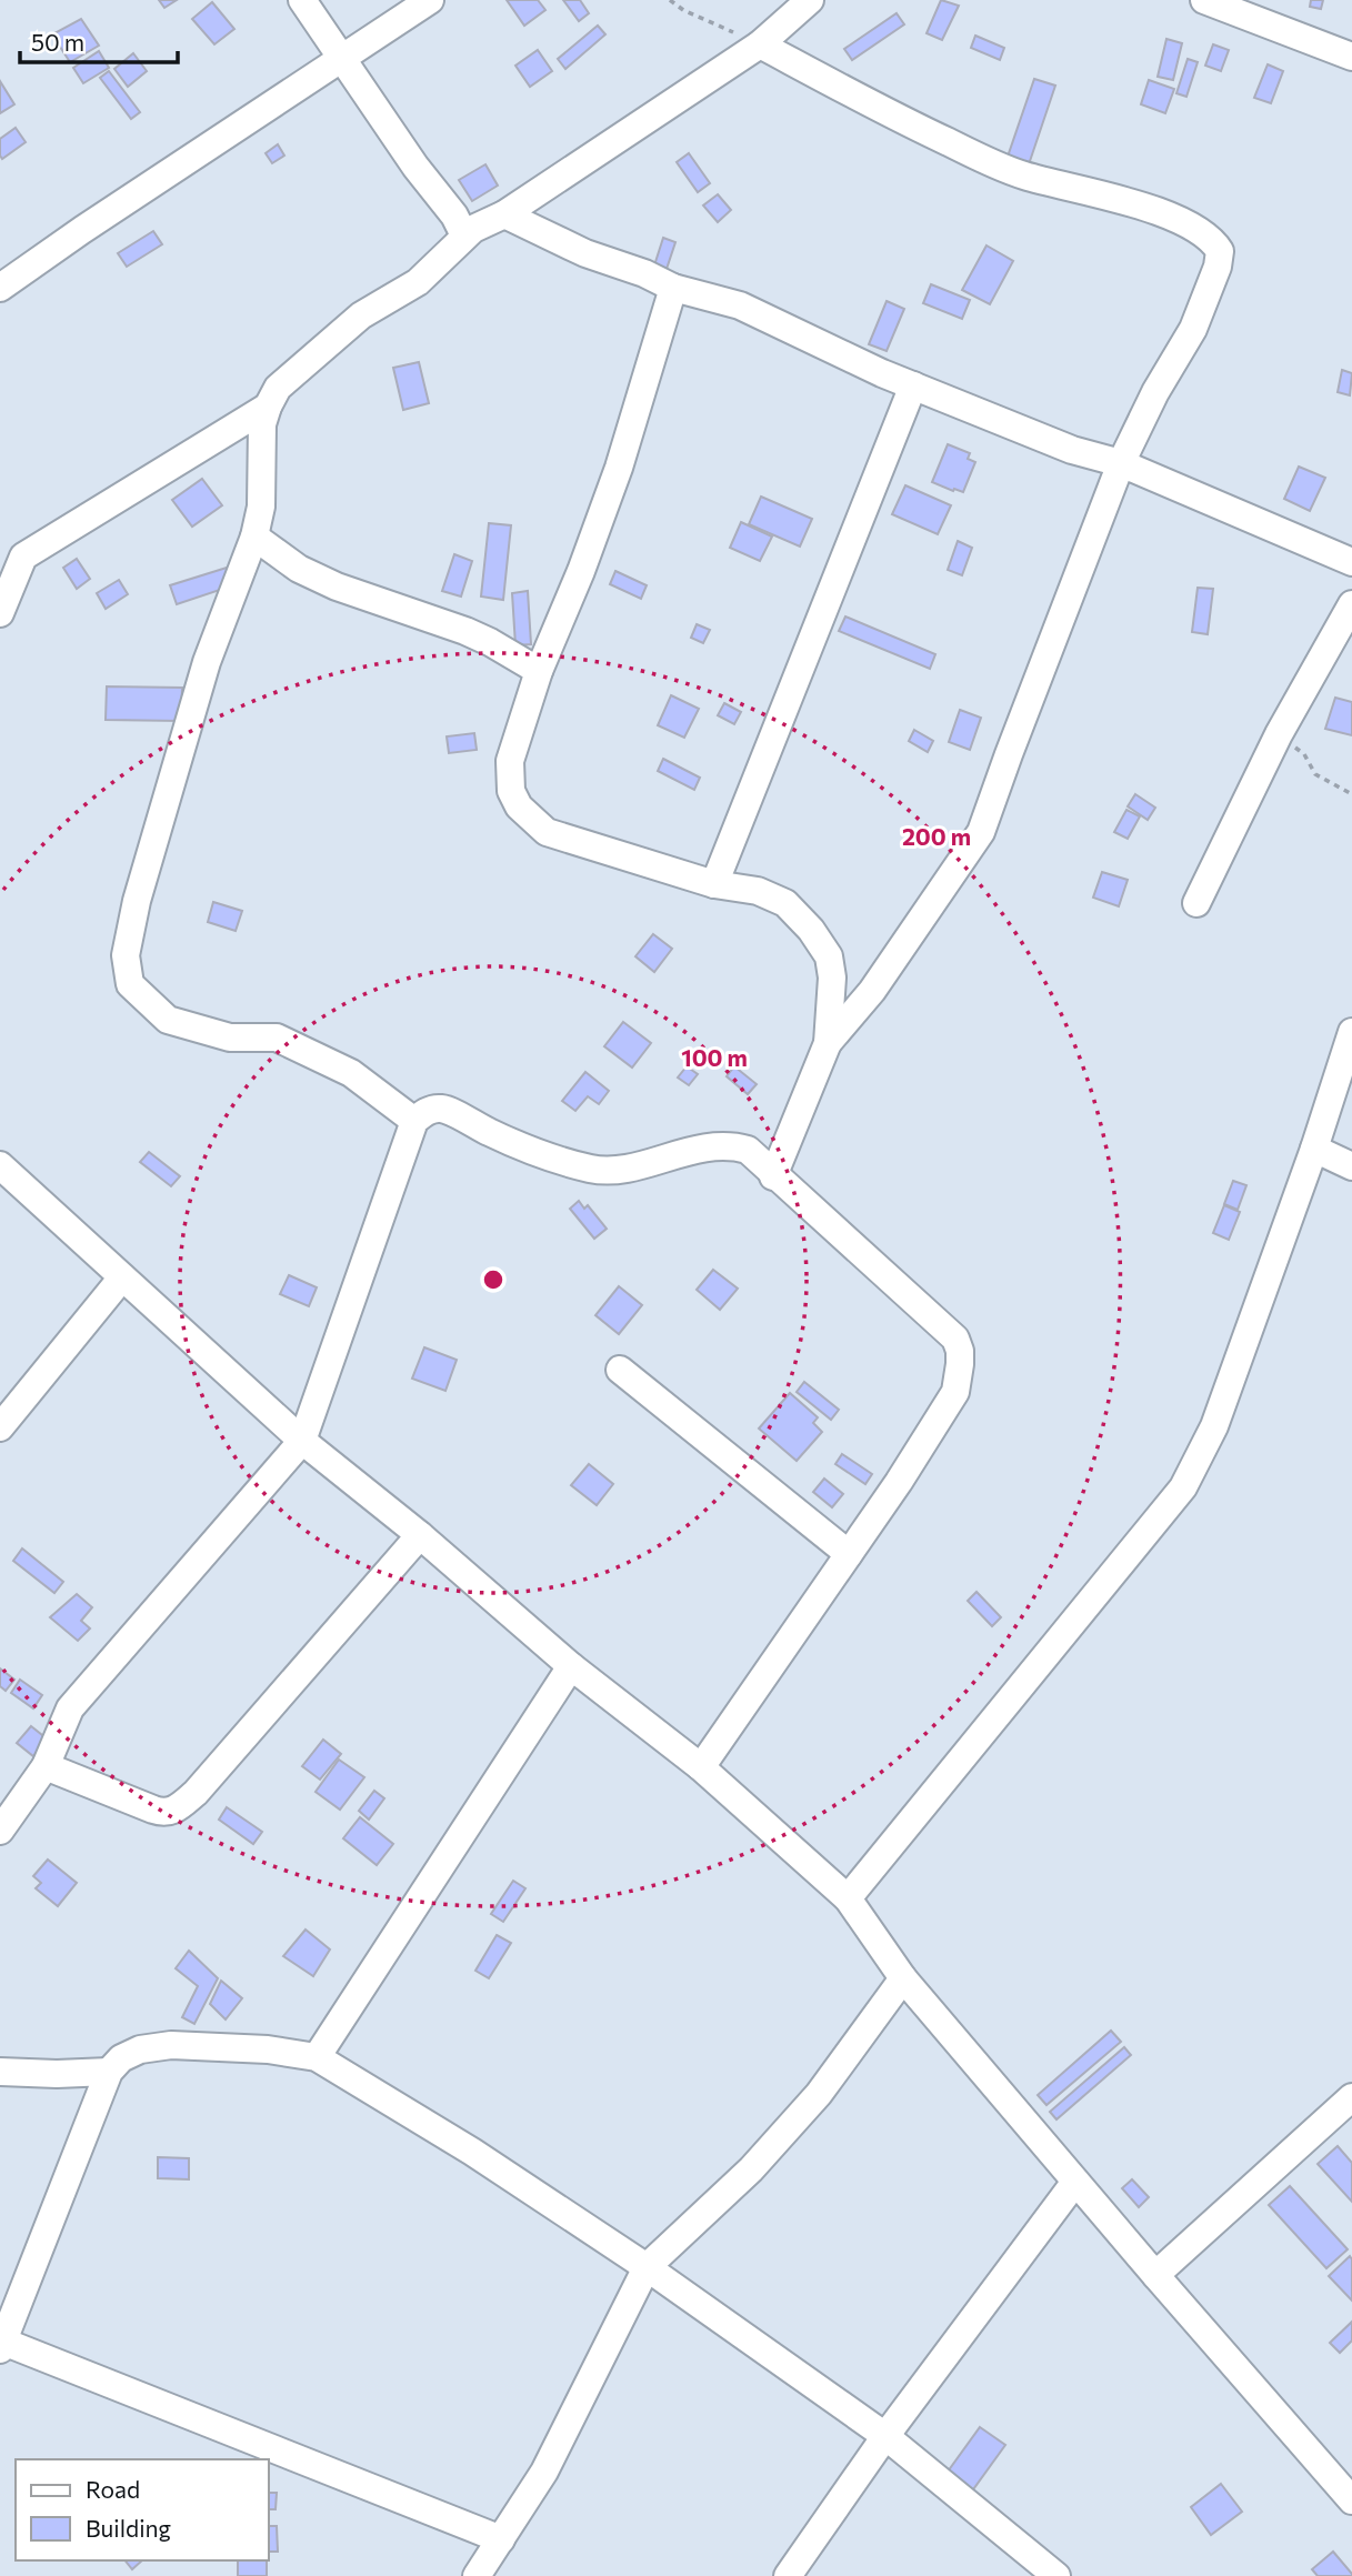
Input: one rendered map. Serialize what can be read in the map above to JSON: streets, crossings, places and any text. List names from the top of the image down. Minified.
{"legend":["Road","Building"],"scale_bar":"50 m","rings":["200 m","100 m"]}
